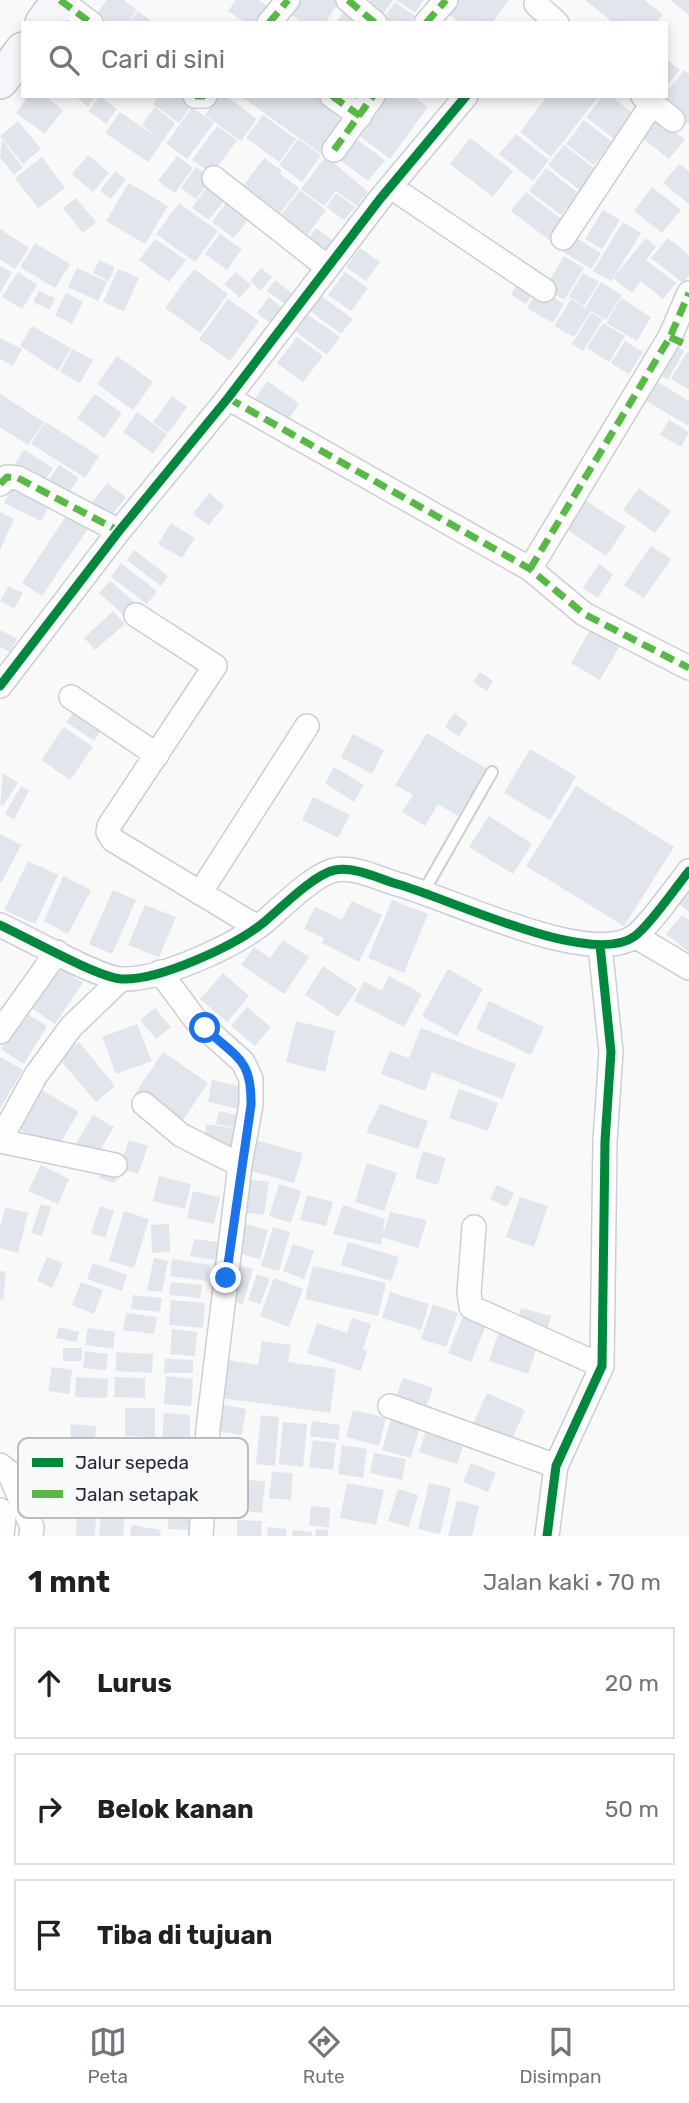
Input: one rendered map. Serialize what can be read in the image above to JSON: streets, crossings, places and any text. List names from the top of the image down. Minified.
{"legend":["Jalur sepeda","Jalan setapak"],"page":{"search":"Cari di sini","heading":["1 mnt","Jalan kaki · 70 m"],"list":[["Lurus","20 m"],["Belok kanan","50 m"],"Tiba di tujuan"],"nav":["Peta","Rute","Disimpan"]}}
